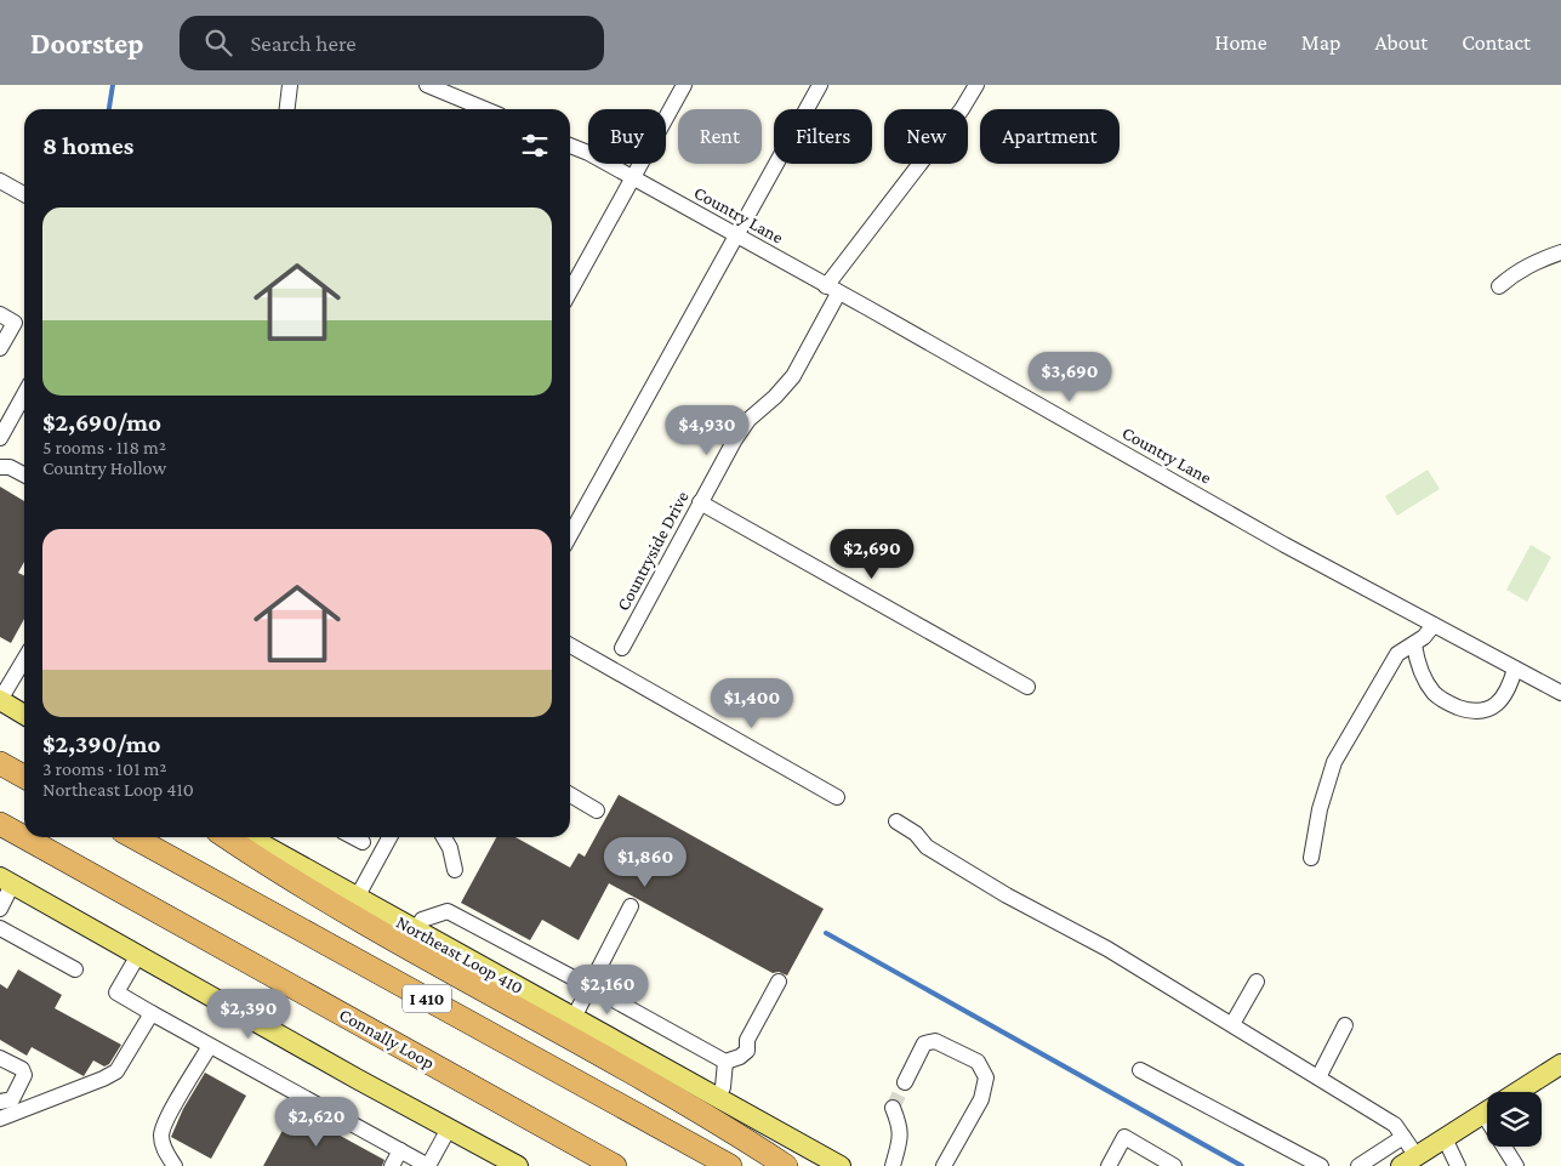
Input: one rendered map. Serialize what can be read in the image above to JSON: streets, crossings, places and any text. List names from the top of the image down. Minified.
{"streets":{"highway":["I 410","Connally Loop"],"main road":["Northeast Loop 410"],"street":["Country Lane","Countryside Drive"]},"crossings":[["Country Lane","Countryside Drive"]],"page":{"header":"Doorstep","search":"Search here","nav":["Home","Map","About","Contact"],"chip":["Buy","Rent","Filters","New","Apartment"],"heading":"8 homes","list":[{"name":"$2,690/mo","note":"5 rooms · 118 m² · Country Hollow"},{"name":"$2,390/mo","note":"3 rooms · 101 m² · Northeast Loop 410"}],"price":["$3,690","$4,930","$2,690","$1,400","$1,860","$2,160","$2,390","$2,620"]}}
